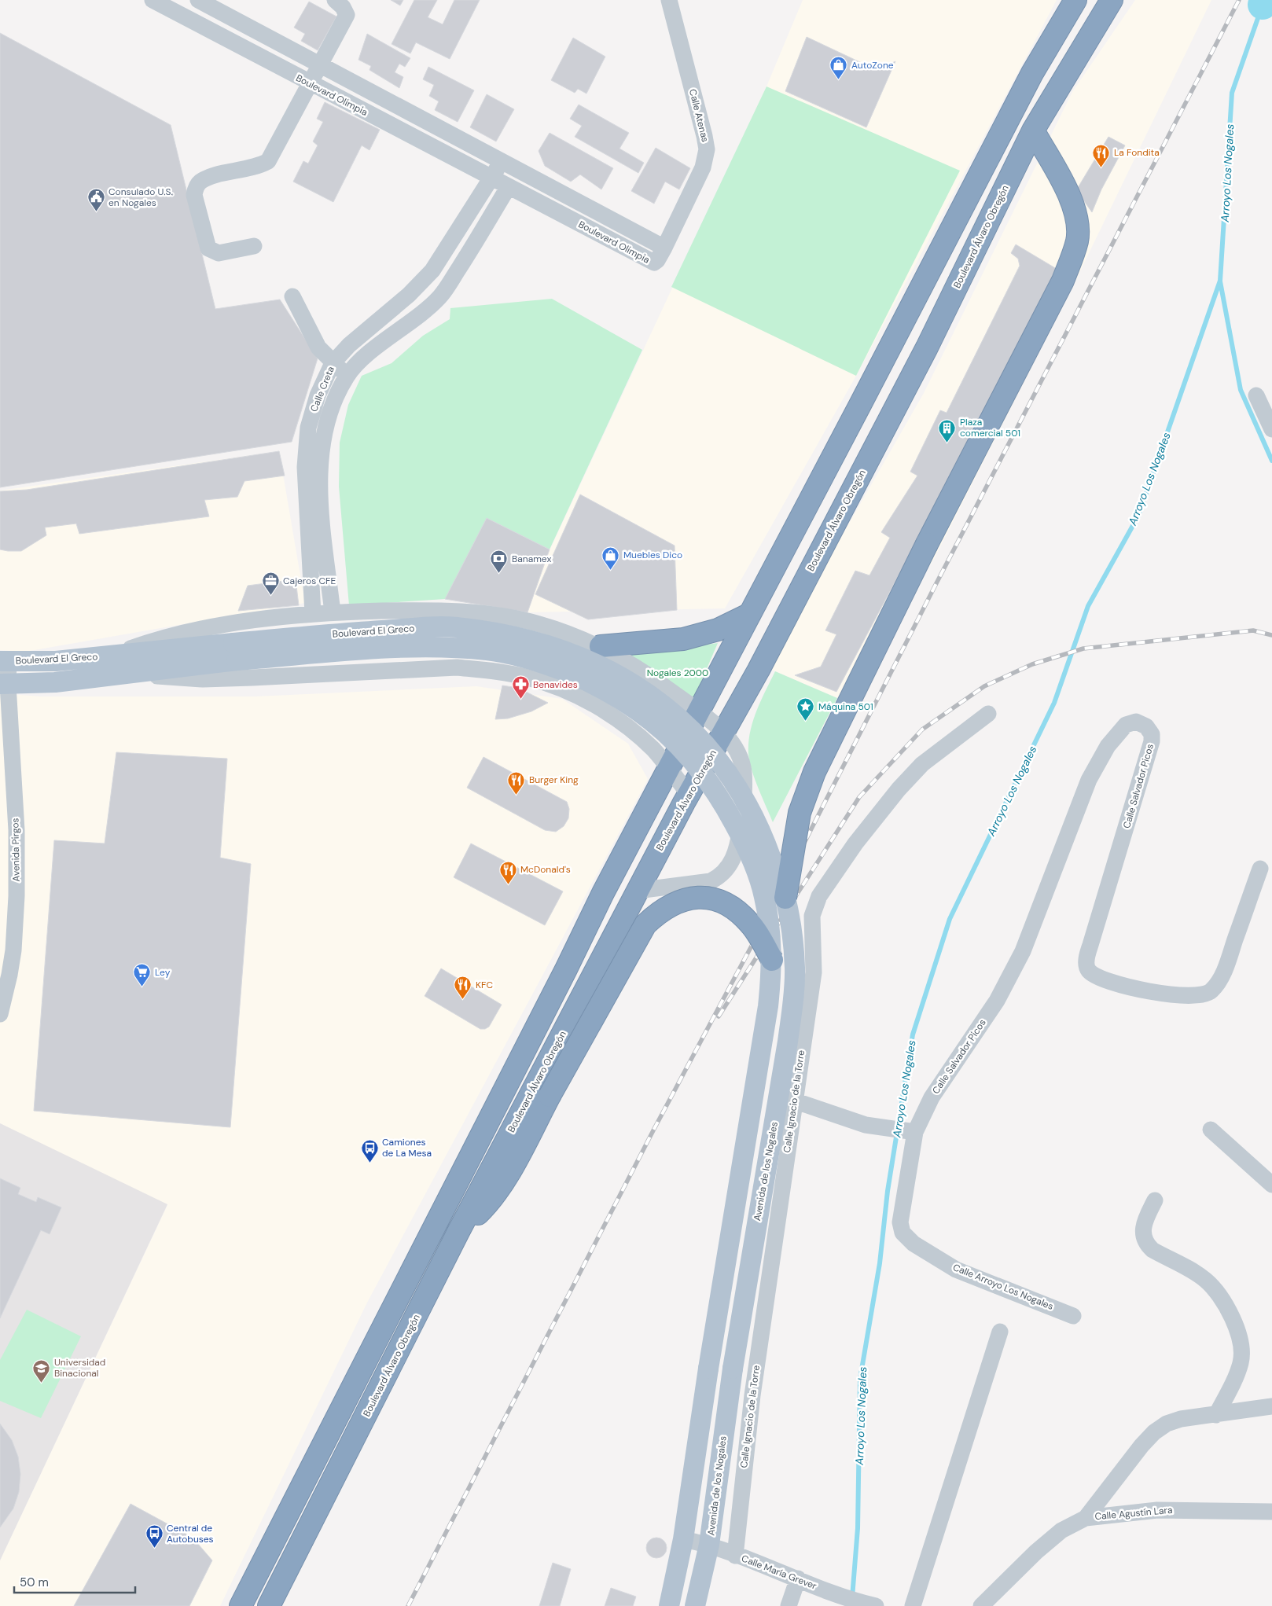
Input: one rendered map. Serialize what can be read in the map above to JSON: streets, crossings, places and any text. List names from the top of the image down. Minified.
{"streets":{"highway":["Boulevard Álvaro Obregón"],"main road":["Boulevard El Greco","Avenida de los Nogales"],"street":["Boulevard Olimpia","Calle Atenas","Calle Creta","Calle Salvador Picos","Avenida Pirgos","Calle Ignacio de la Torre","Calle Arroyo Los Nogales","Calle Agustín Lara","Calle María Grever"]},"crossings":[["Boulevard Olimpia","Calle Atenas"],["Boulevard Olimpia","Calle Creta"],["Boulevard El Greco","Avenida Pirgos"],["Boulevard El Greco","Avenida de los Nogales"],["Calle Salvador Picos","Calle Arroyo Los Nogales"],["Calle Ignacio de la Torre","Calle María Grever"],["Avenida de los Nogales","Calle María Grever"]],"water":["Arroyo Los Nogales"],"parks":["Nogales 2000"],"places":{"shop":["AutoZone","Muebles Dico"],"restaurant":["La Fondita","Burger King","McDonald's","KFC"],"public building":["Consulado U.S. en Nogales"],"building":["Plaza comercial 501"],"bank":["Banamex"],"office":["Cajeros CFE"],"pharmacy":["Benavides"],"place":["Máquina 501"],"supermarket":["Ley"],"bus stop":["Camiones de La Mesa","Central de Autobuses"],"school or university":["Universidad Binacional"]},"scale_bar":"50 m"}
